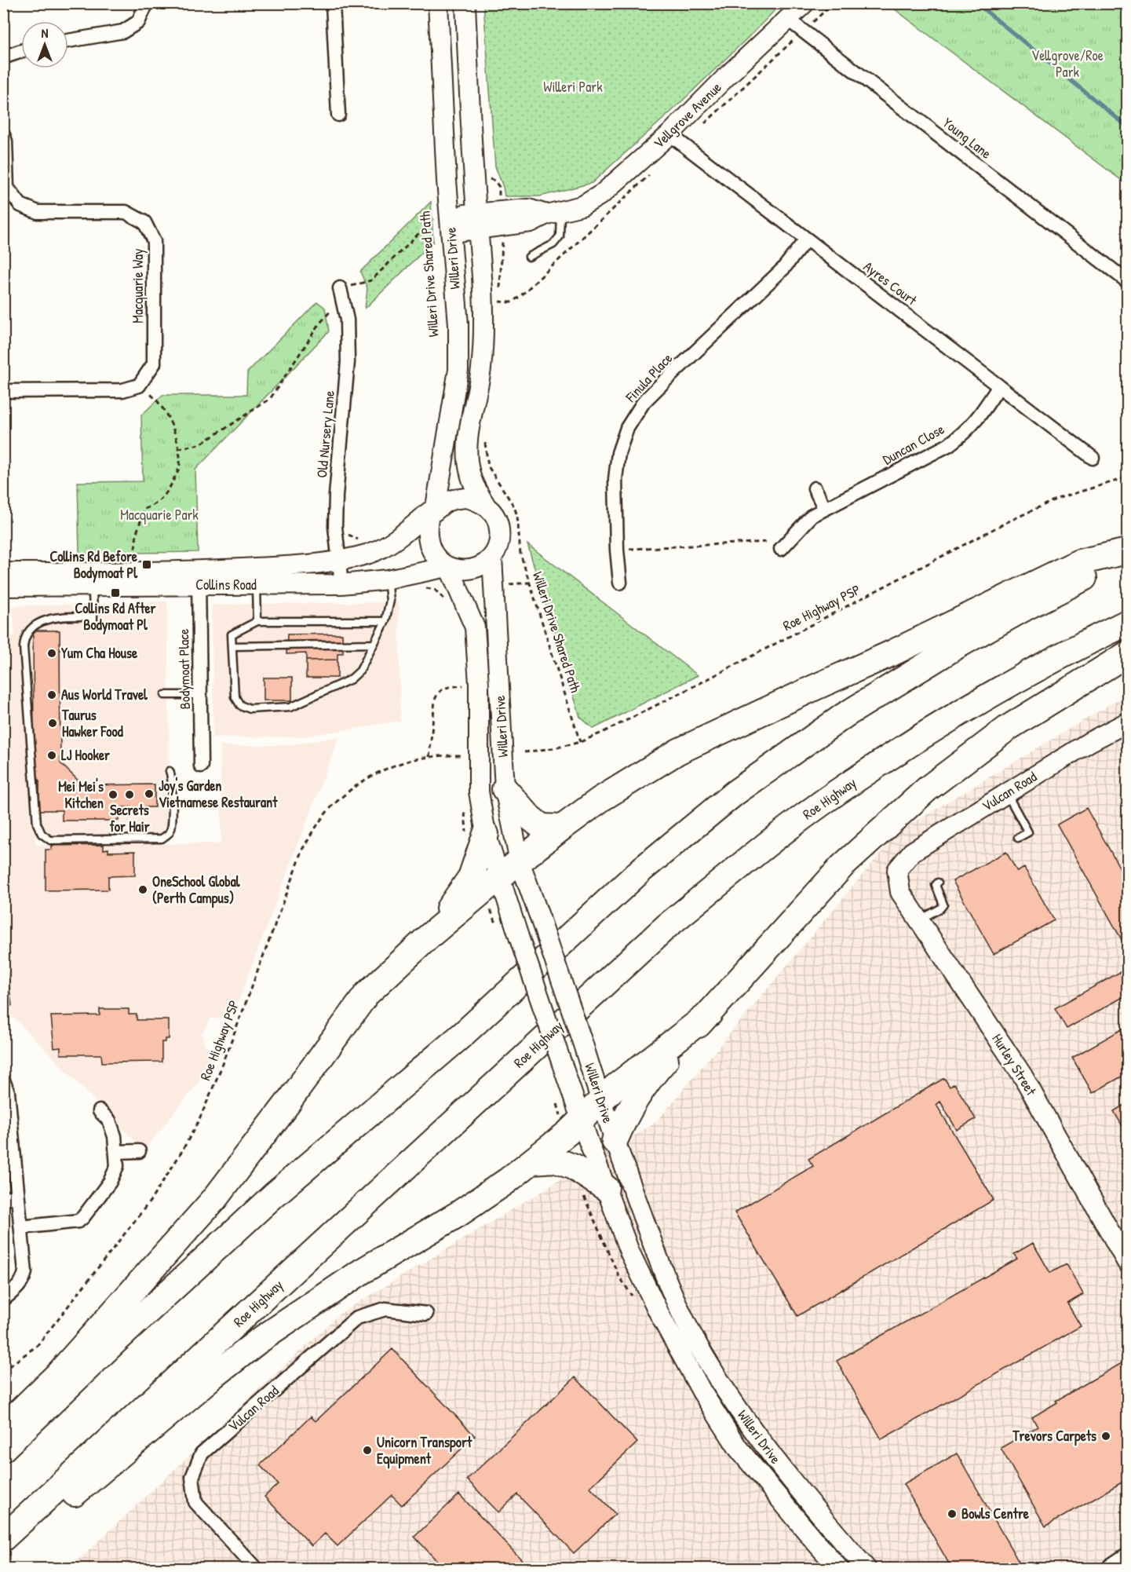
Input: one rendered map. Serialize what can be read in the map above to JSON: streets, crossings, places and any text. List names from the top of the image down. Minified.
{"streets":{"highway":["Roe Highway"],"main road":["Vellgrove Avenue","Willeri Drive","Collins Road","Vulcan Road","Hurley Street"],"street":["Young Lane","Ayres Court","Macquarie Way","Finula Place","Old Nursery Lane","Duncan Close","Bodymoat Place"],"path":["Willeri Drive Shared Path","Roe Highway PSP"]},"crossings":[["Vellgrove Avenue","Young Lane"],["Vellgrove Avenue","Willeri Drive"],["Vellgrove Avenue","Ayres Court"],["Willeri Drive","Collins Road"],["Willeri Drive Shared Path","Roe Highway PSP"],["Ayres Court","Finula Place"],["Ayres Court","Duncan Close"],["Old Nursery Lane","Collins Road"],["Collins Road","Bodymoat Place"],["Vulcan Road","Hurley Street"]],"parks":["Vellgrove/Roe Park","Willeri Park","Macquarie Park"],"places":{"transit":["Collins Rd Before Bodymoat Pl","Collins Rd After Bodymoat Pl"],"other":["Yum Cha House","Aus World Travel","Taurus Hawker Food","LJ Hooker","Joy's Garden Vietnamese Restaurant","Mei Mei's Kitchen","Secrets for Hair","OneSchool Global (Perth Campus)","Trevors Carpets","Unicorn Transport Equipment","Bowls Centre"]},"north":"top"}
